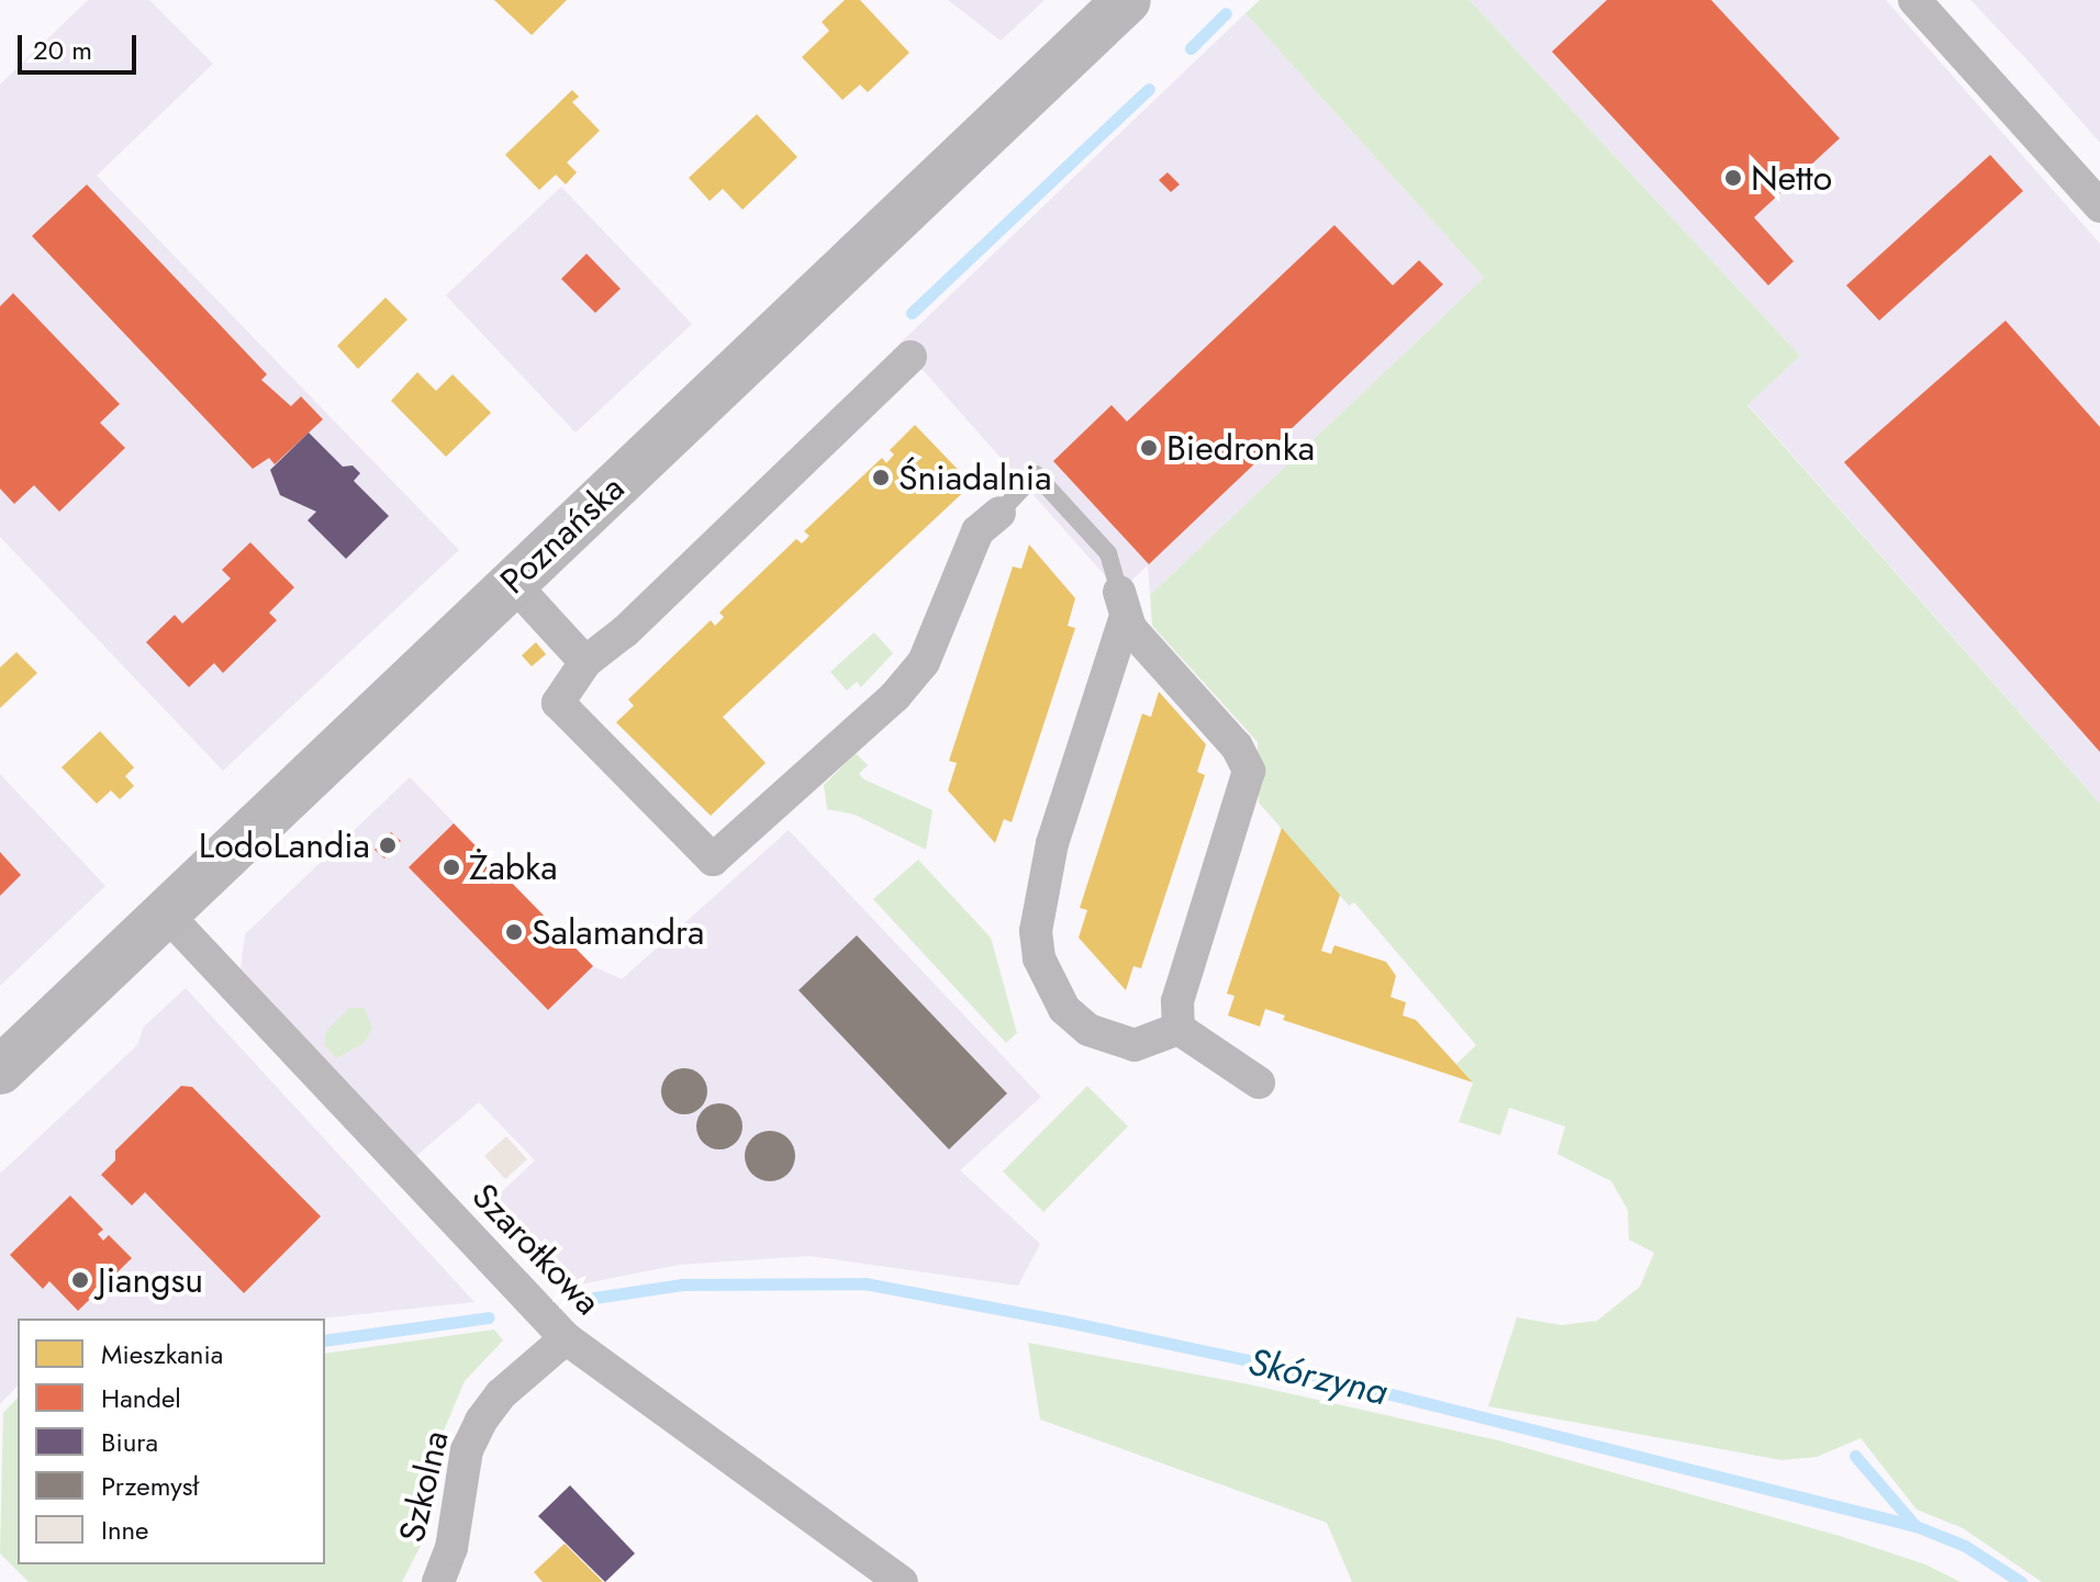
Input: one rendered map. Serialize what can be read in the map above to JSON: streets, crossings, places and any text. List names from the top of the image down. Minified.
{"streets":{"street":["Poznańska","Szarotkowa","Szkolna"]},"crossings":[["Poznańska","Szarotkowa"],["Szarotkowa","Szkolna"]],"water":["Skórzyna"],"places":["Netto","Biedronka","Śniadalnia","LodoLandia","Żabka","Salamandra","Jiangsu"],"legend":["Mieszkania","Handel","Biura","Przemysł","Inne"],"scale_bar":"20 m"}
